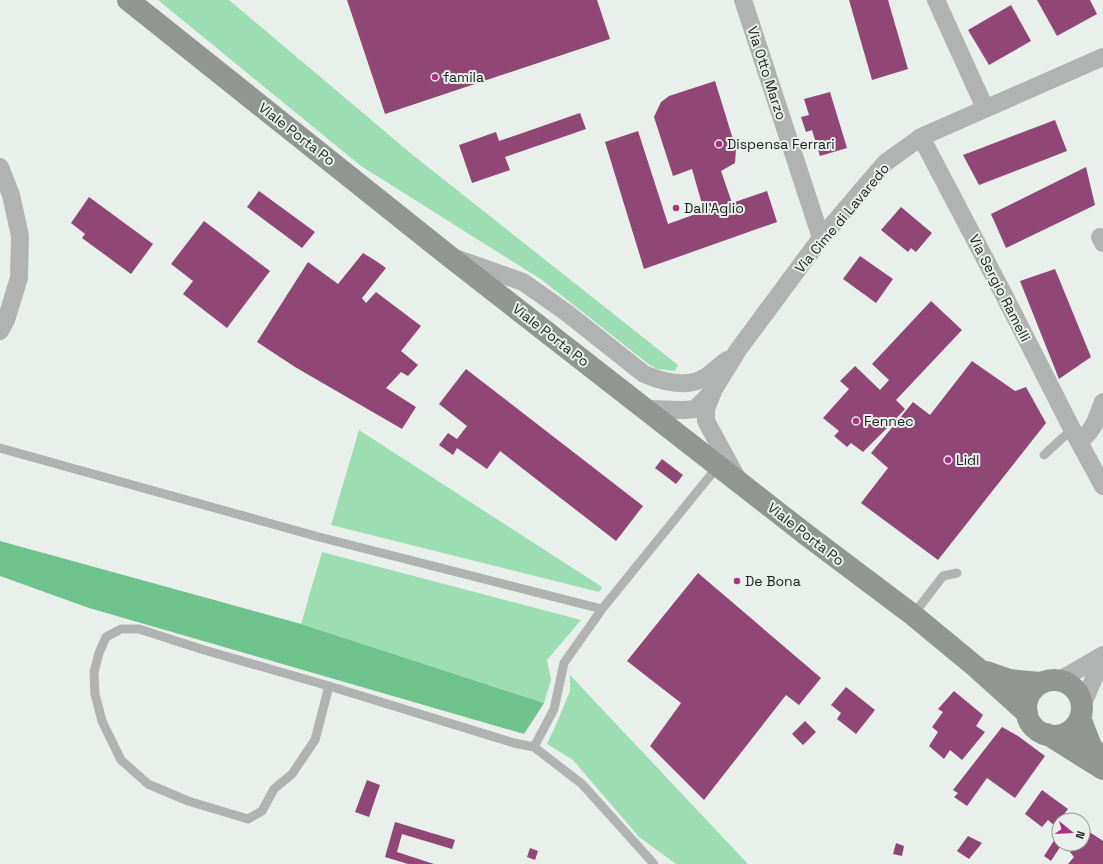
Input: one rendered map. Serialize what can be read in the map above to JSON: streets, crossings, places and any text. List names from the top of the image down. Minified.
{"streets":{"main road":["Viale Porta Po"],"street":["Via Otto Marzo","Via Cime di Lavaredo","Via Sergio Ramelli"]},"crossings":[["Via Otto Marzo","Via Cime di Lavaredo"],["Viale Porta Po","Via Cime di Lavaredo"],["Via Cime di Lavaredo","Via Sergio Ramelli"]],"places":["famila","Dispensa Ferrari","Dall'Aglio","Fennec","Lidl","De Bona"],"north":"right"}
